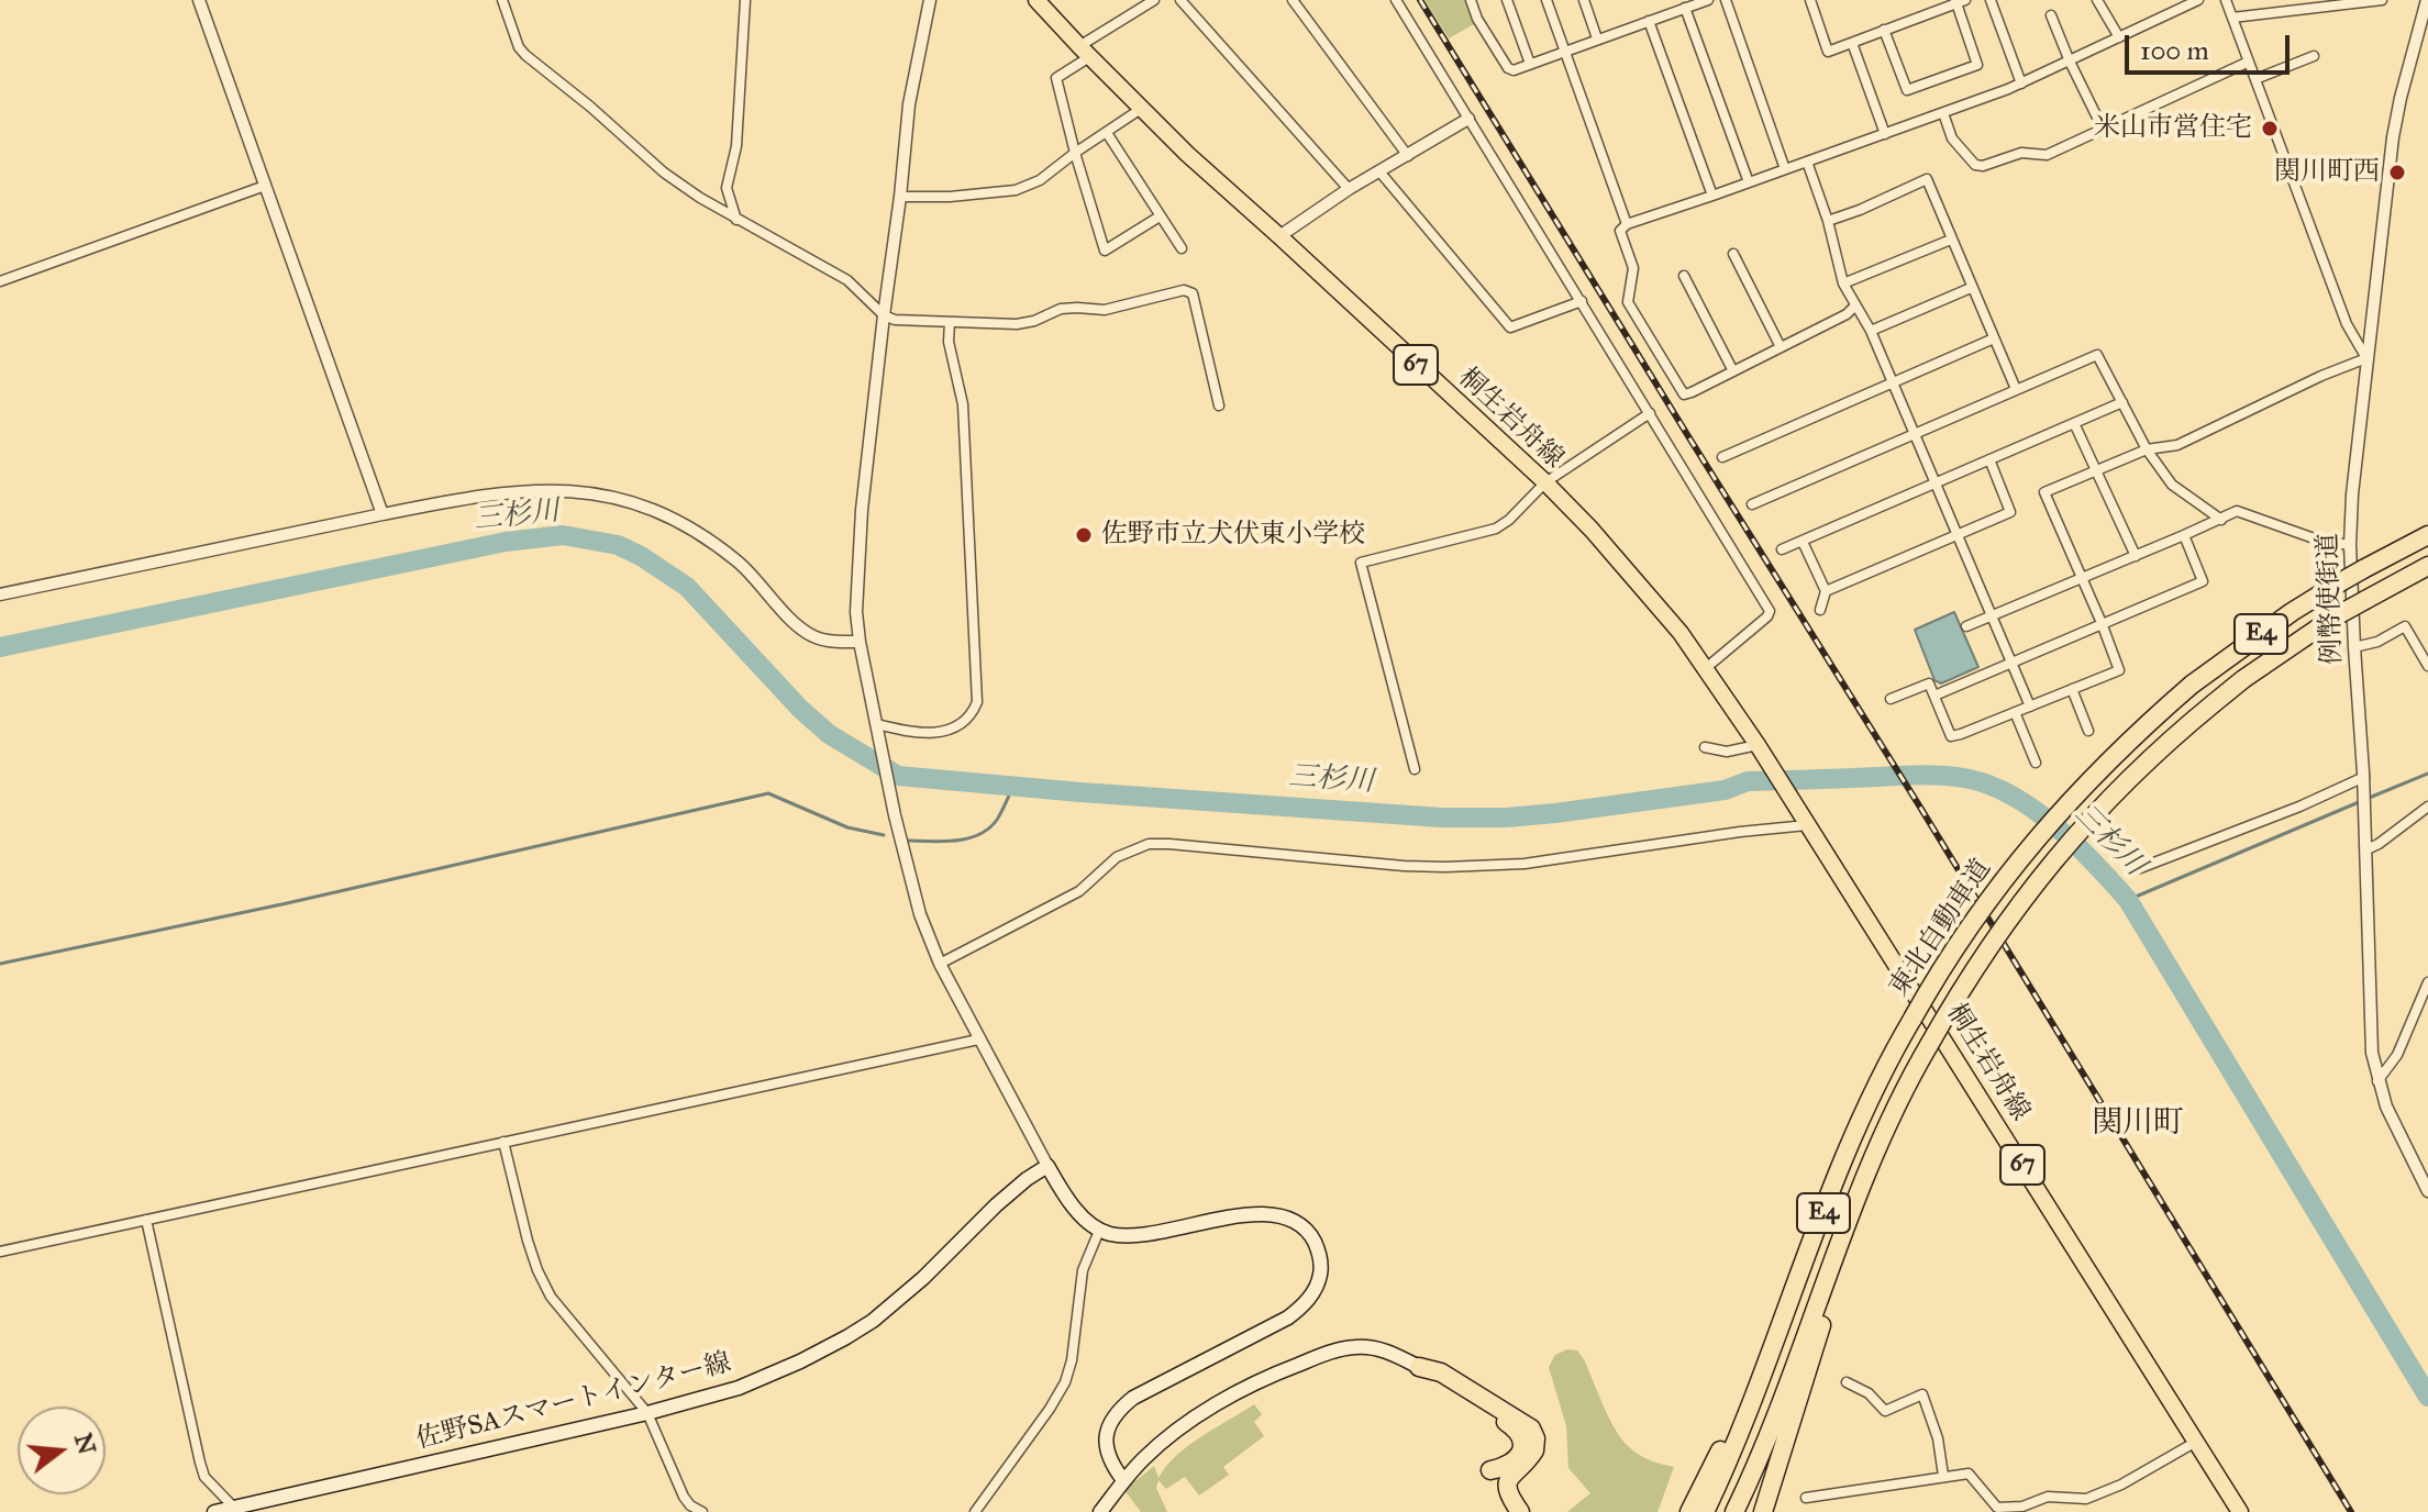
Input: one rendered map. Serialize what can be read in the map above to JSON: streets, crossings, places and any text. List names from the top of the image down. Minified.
{"streets":{"highway":["E4","東北自動車道"],"main road":["67","桐生岩舟線","佐野SAスマートインター線"],"street":["例幣使街道"]},"crossings":[["67","桐生岩舟線"]],"districts":["関川町"],"water":["三杉川"],"places":["米山市営住宅","関川町西","佐野市立犬伏東小学校"],"scale_bar":"100 m","north":"right"}
